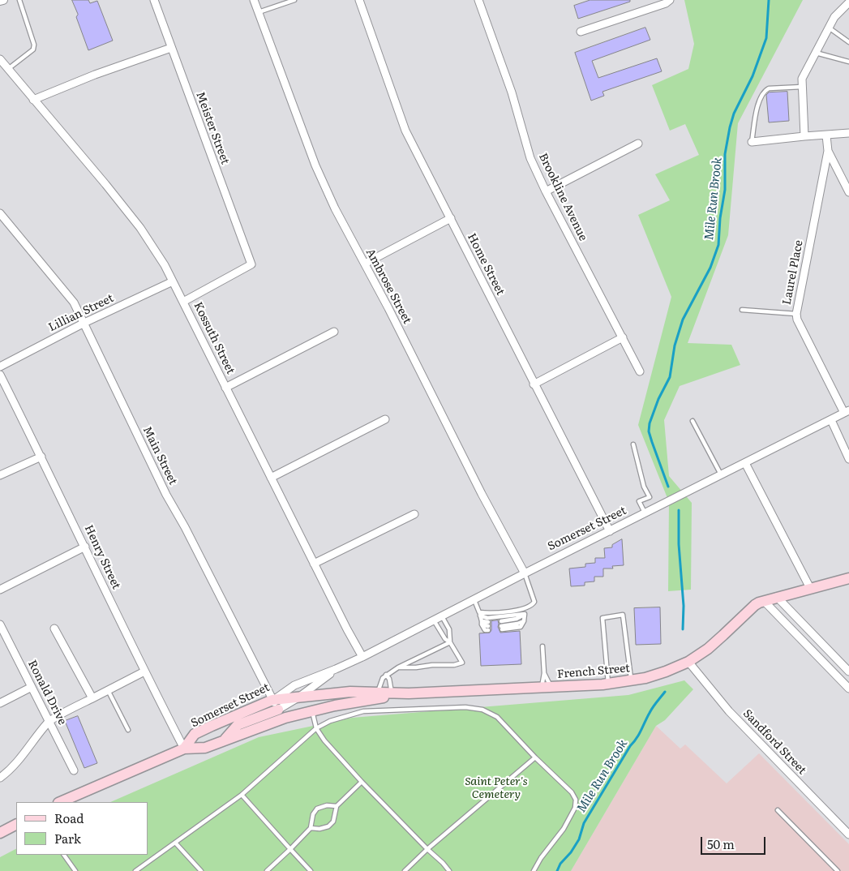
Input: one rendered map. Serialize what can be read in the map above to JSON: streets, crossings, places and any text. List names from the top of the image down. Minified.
{"streets":{"main road":["Somerset Street","French Street"],"street":["Meister Street","Brookline Avenue","Home Street","Laurel Place","Ambrose Street","Lillian Street","Kossuth Street","Main Street","Henry Street","Ronald Drive","Sandford Street"]},"crossings":[["Meister Street","Kossuth Street"],["Home Street","Somerset Street"],["Laurel Place","Somerset Street"],["Ambrose Street","Somerset Street"],["Lillian Street","Kossuth Street"],["Lillian Street","Main Street"],["Kossuth Street","Somerset Street"],["Main Street","Somerset Street"],["Main Street","French Street"],["Somerset Street","Henry Street"],["Somerset Street","French Street"],["French Street","Sandford Street"]],"water":["Mile Run Brook"],"parks":["Saint Peter's Cemetery"],"legend":["Road","Park"],"scale_bar":"50 m"}
